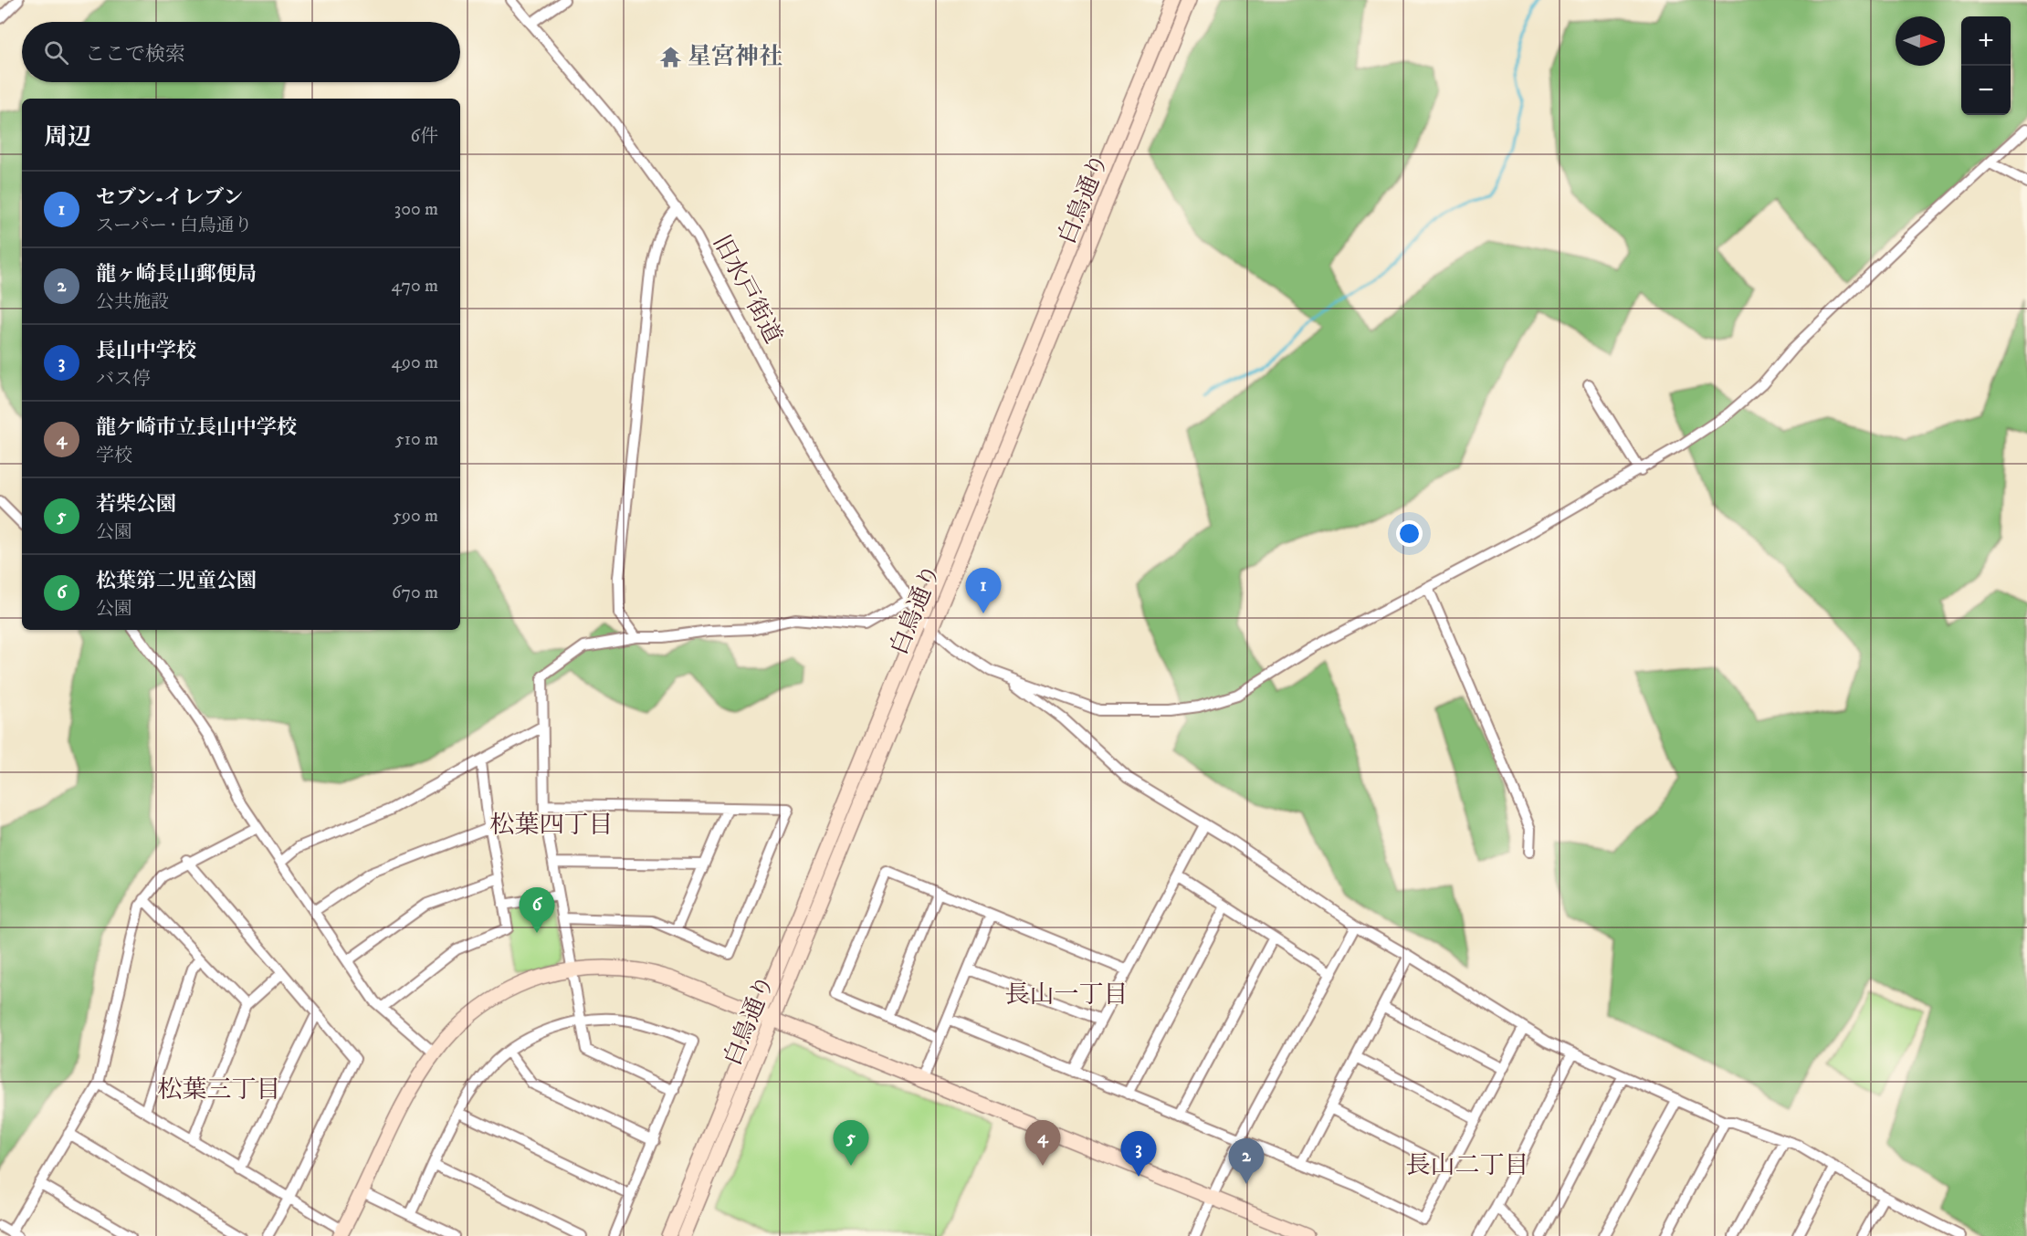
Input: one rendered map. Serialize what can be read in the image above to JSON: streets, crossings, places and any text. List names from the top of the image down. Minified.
{"streets":{"main road":["白鳥通り"],"street":["旧水戸街道"]},"crossings":[["白鳥通り","旧水戸街道"]],"districts":["松葉四丁目","長山一丁目","松葉三丁目","長山二丁目"],"places":{"temple":["星宮神社"]},"north":"right","page":{"map_buttons":["+","−"],"search":"ここで検索","heading":["周辺","6件"],"list":[{"mark":"1","name":"セブン-イレブン","note":"スーパー · 白鳥通り","value":"300 m"},{"mark":"2","name":"龍ヶ崎長山郵便局","note":"公共施設","value":"470 m"},{"mark":"3","name":"長山中学校","note":"バス停","value":"490 m"},{"mark":"4","name":"龍ケ崎市立長山中学校","note":"学校","value":"510 m"},{"mark":"5","name":"若柴公園","note":"公園","value":"590 m"},{"mark":"6","name":"松葉第二児童公園","note":"公園","value":"670 m"}],"pins":["1","6","4","5","3","2"]}}
